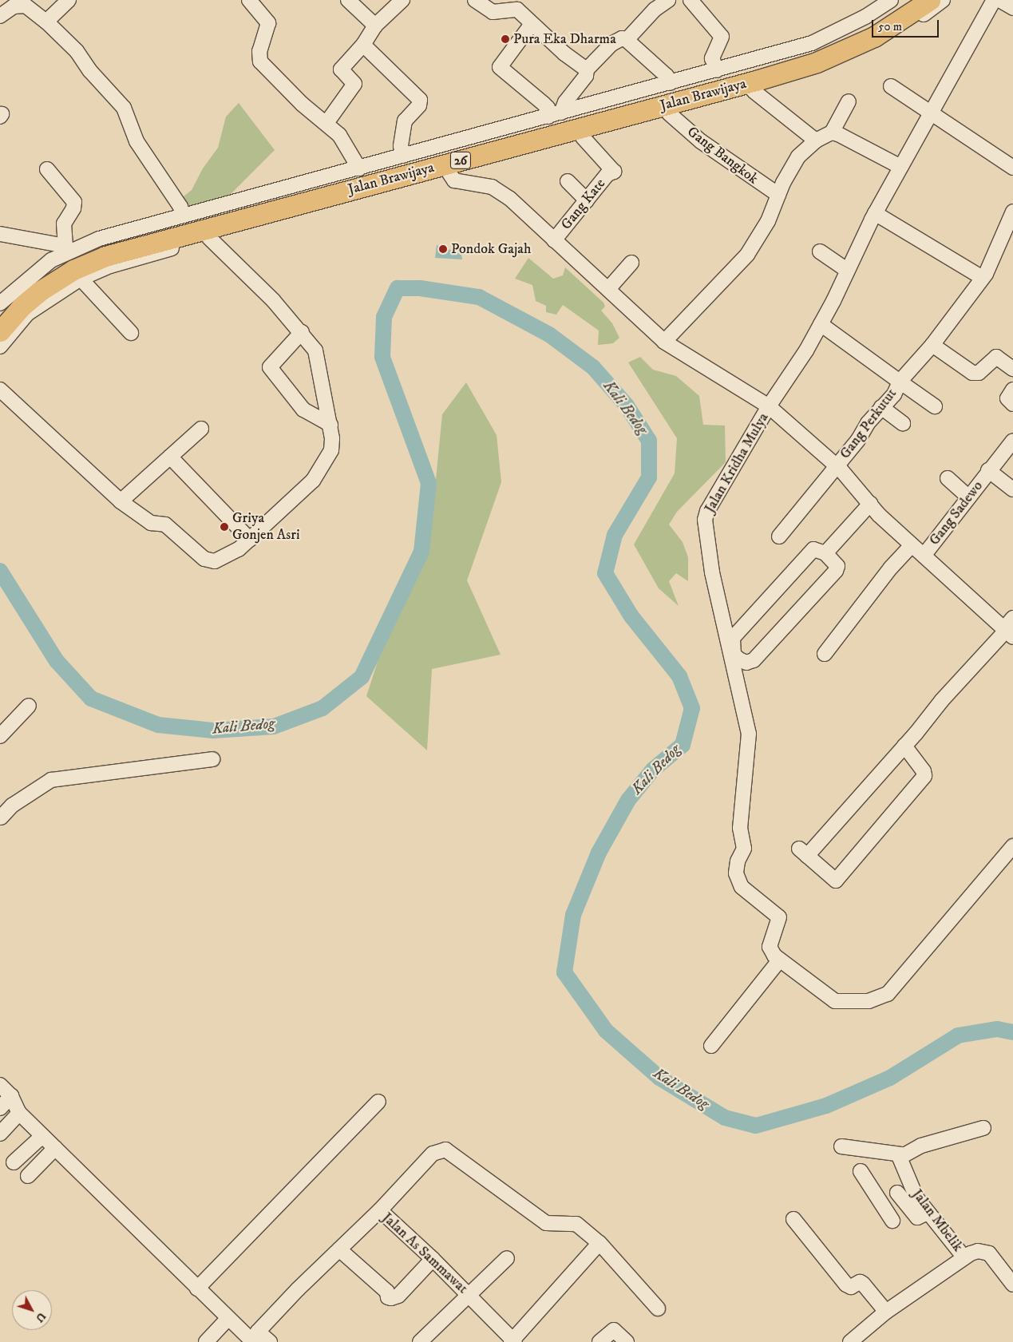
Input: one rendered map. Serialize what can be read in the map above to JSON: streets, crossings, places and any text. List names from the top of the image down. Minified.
{"streets":{"highway":["Jalan Brawijaya","26"],"street":["Gang Bangkok","Gang Kate","Gang Perkutut","Jalan Kridha Mulya","Gang Sadewo","Jalan Mbelik","Jalan As Sammawat"]},"water":["Kali Bedog"],"places":["Pura Eka Dharma","Pondok Gajah","Griya Gonjen Asri"],"scale_bar":"50 m","north":"bottom right"}
